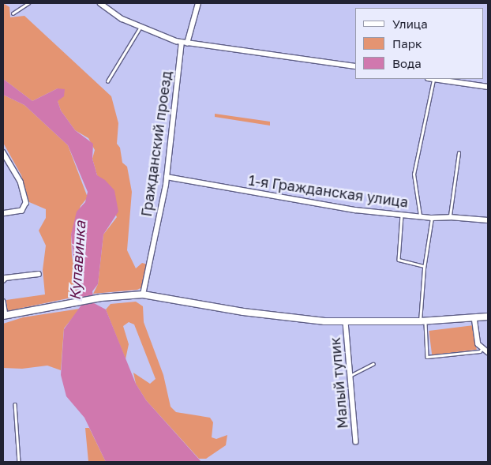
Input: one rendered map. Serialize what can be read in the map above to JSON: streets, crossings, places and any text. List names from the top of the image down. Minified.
{"streets":{"street":["Гражданский проезд","1-я Гражданская улица","Малый тупик"]},"crossings":[["Гражданский проезд","1-я Гражданская улица"]],"water":["Купавинка"],"legend":["Улица","Парк","Вода"]}
